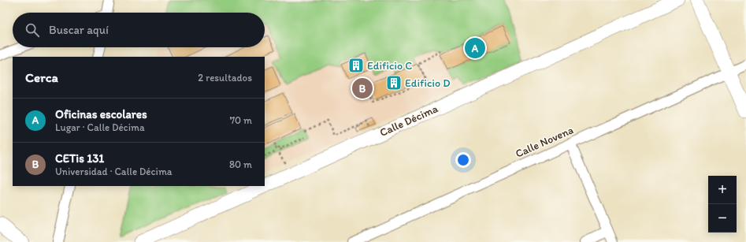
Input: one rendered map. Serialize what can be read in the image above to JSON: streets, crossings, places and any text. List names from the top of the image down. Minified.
{"streets":{"street":["Calle Décima","Calle Novena"]},"places":{"building":["Edificio C","Edificio D"]},"page":{"search":"Buscar aquí","pins":["A","B"],"heading":["Cerca","2 resultados"],"list":[{"mark":"A","name":"Oficinas escolares","note":"Lugar · Calle Décima","value":"70 m"},{"mark":"B","name":"CETis 131","note":"Universidad · Calle Décima","value":"80 m"}],"map_buttons":["+","−"]}}
